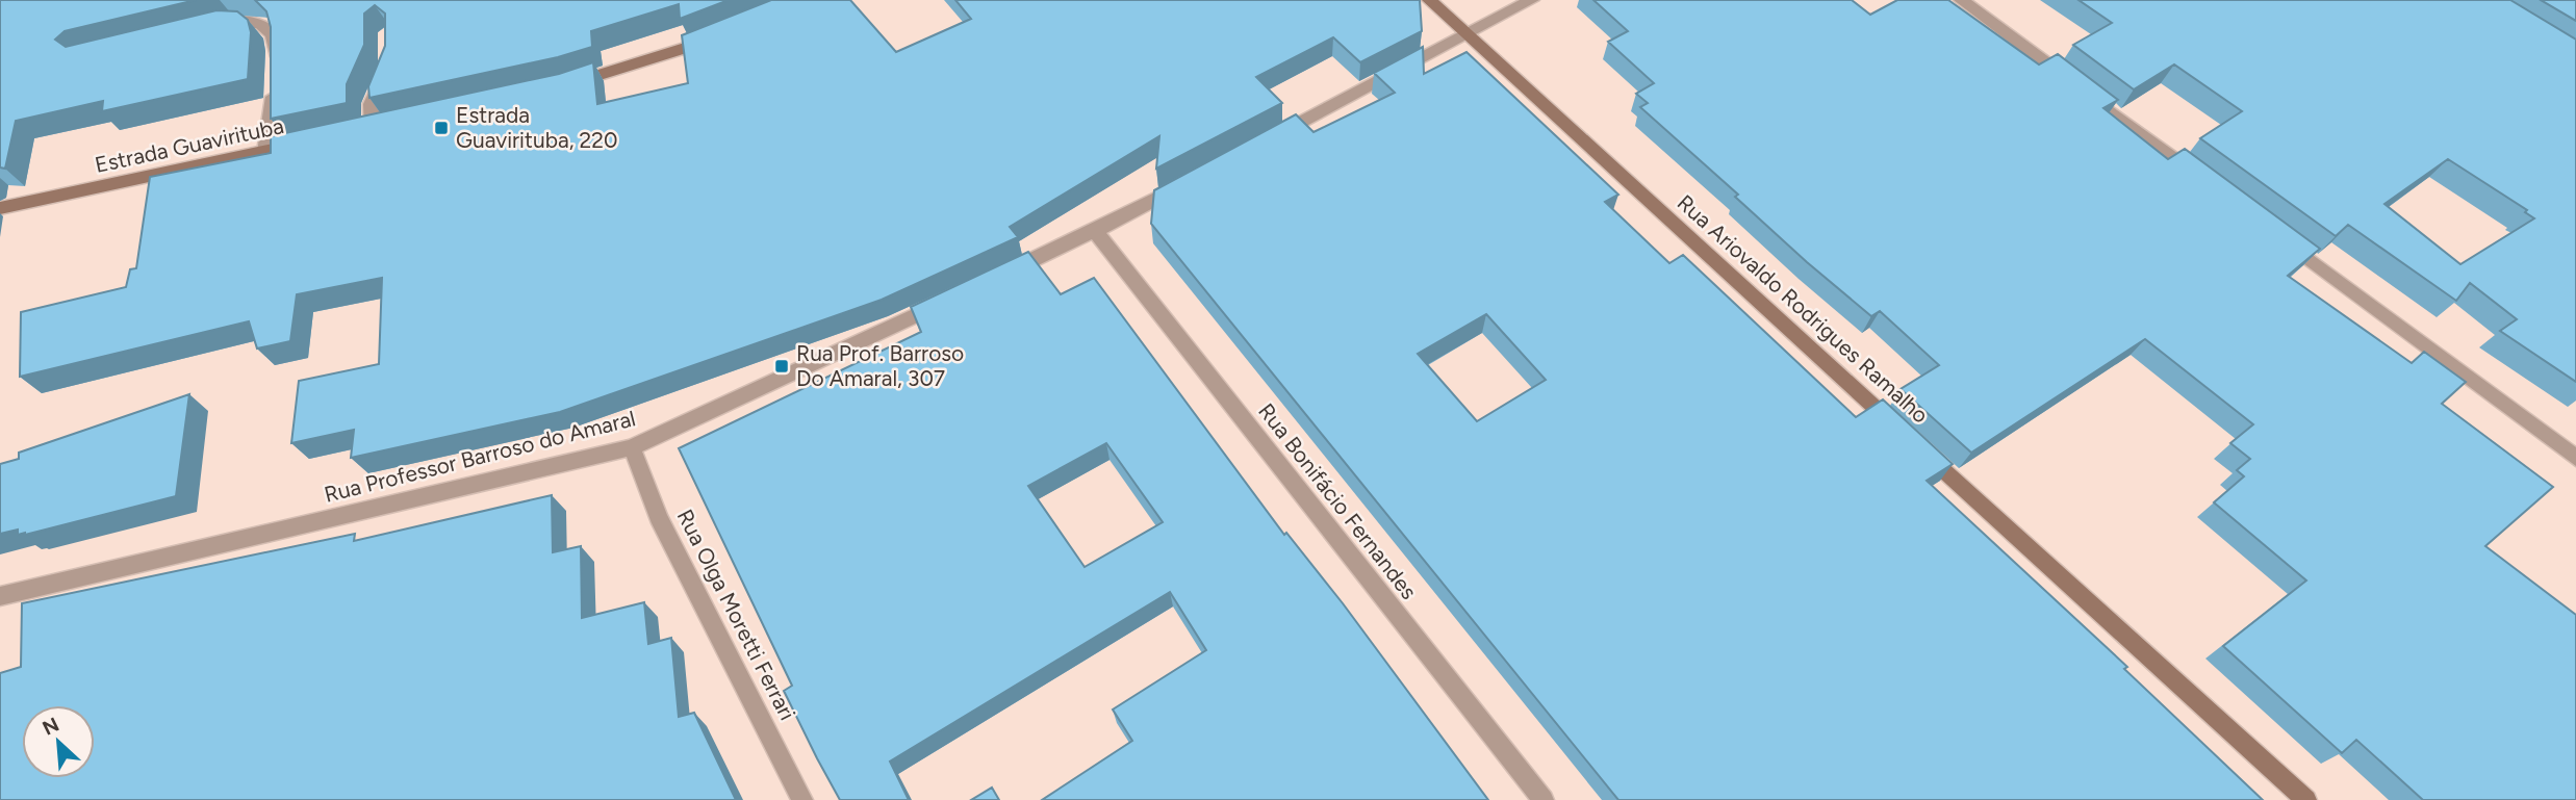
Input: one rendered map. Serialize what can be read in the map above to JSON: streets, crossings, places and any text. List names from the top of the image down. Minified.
{"streets":{"street":["Estrada Guavirituba","Rua Ariovaldo Rodrigues Ramalho","Rua Professor Barroso do Amaral","Rua Bonifácio Fernandes","Rua Olga Moretti Ferrari"]},"crossings":[["Rua Professor Barroso do Amaral","Rua Olga Moretti Ferrari"]],"places":{"transit":["Estrada Guavirituba, 220","Rua Prof. Barroso Do Amaral, 307"]},"north":"top left"}
